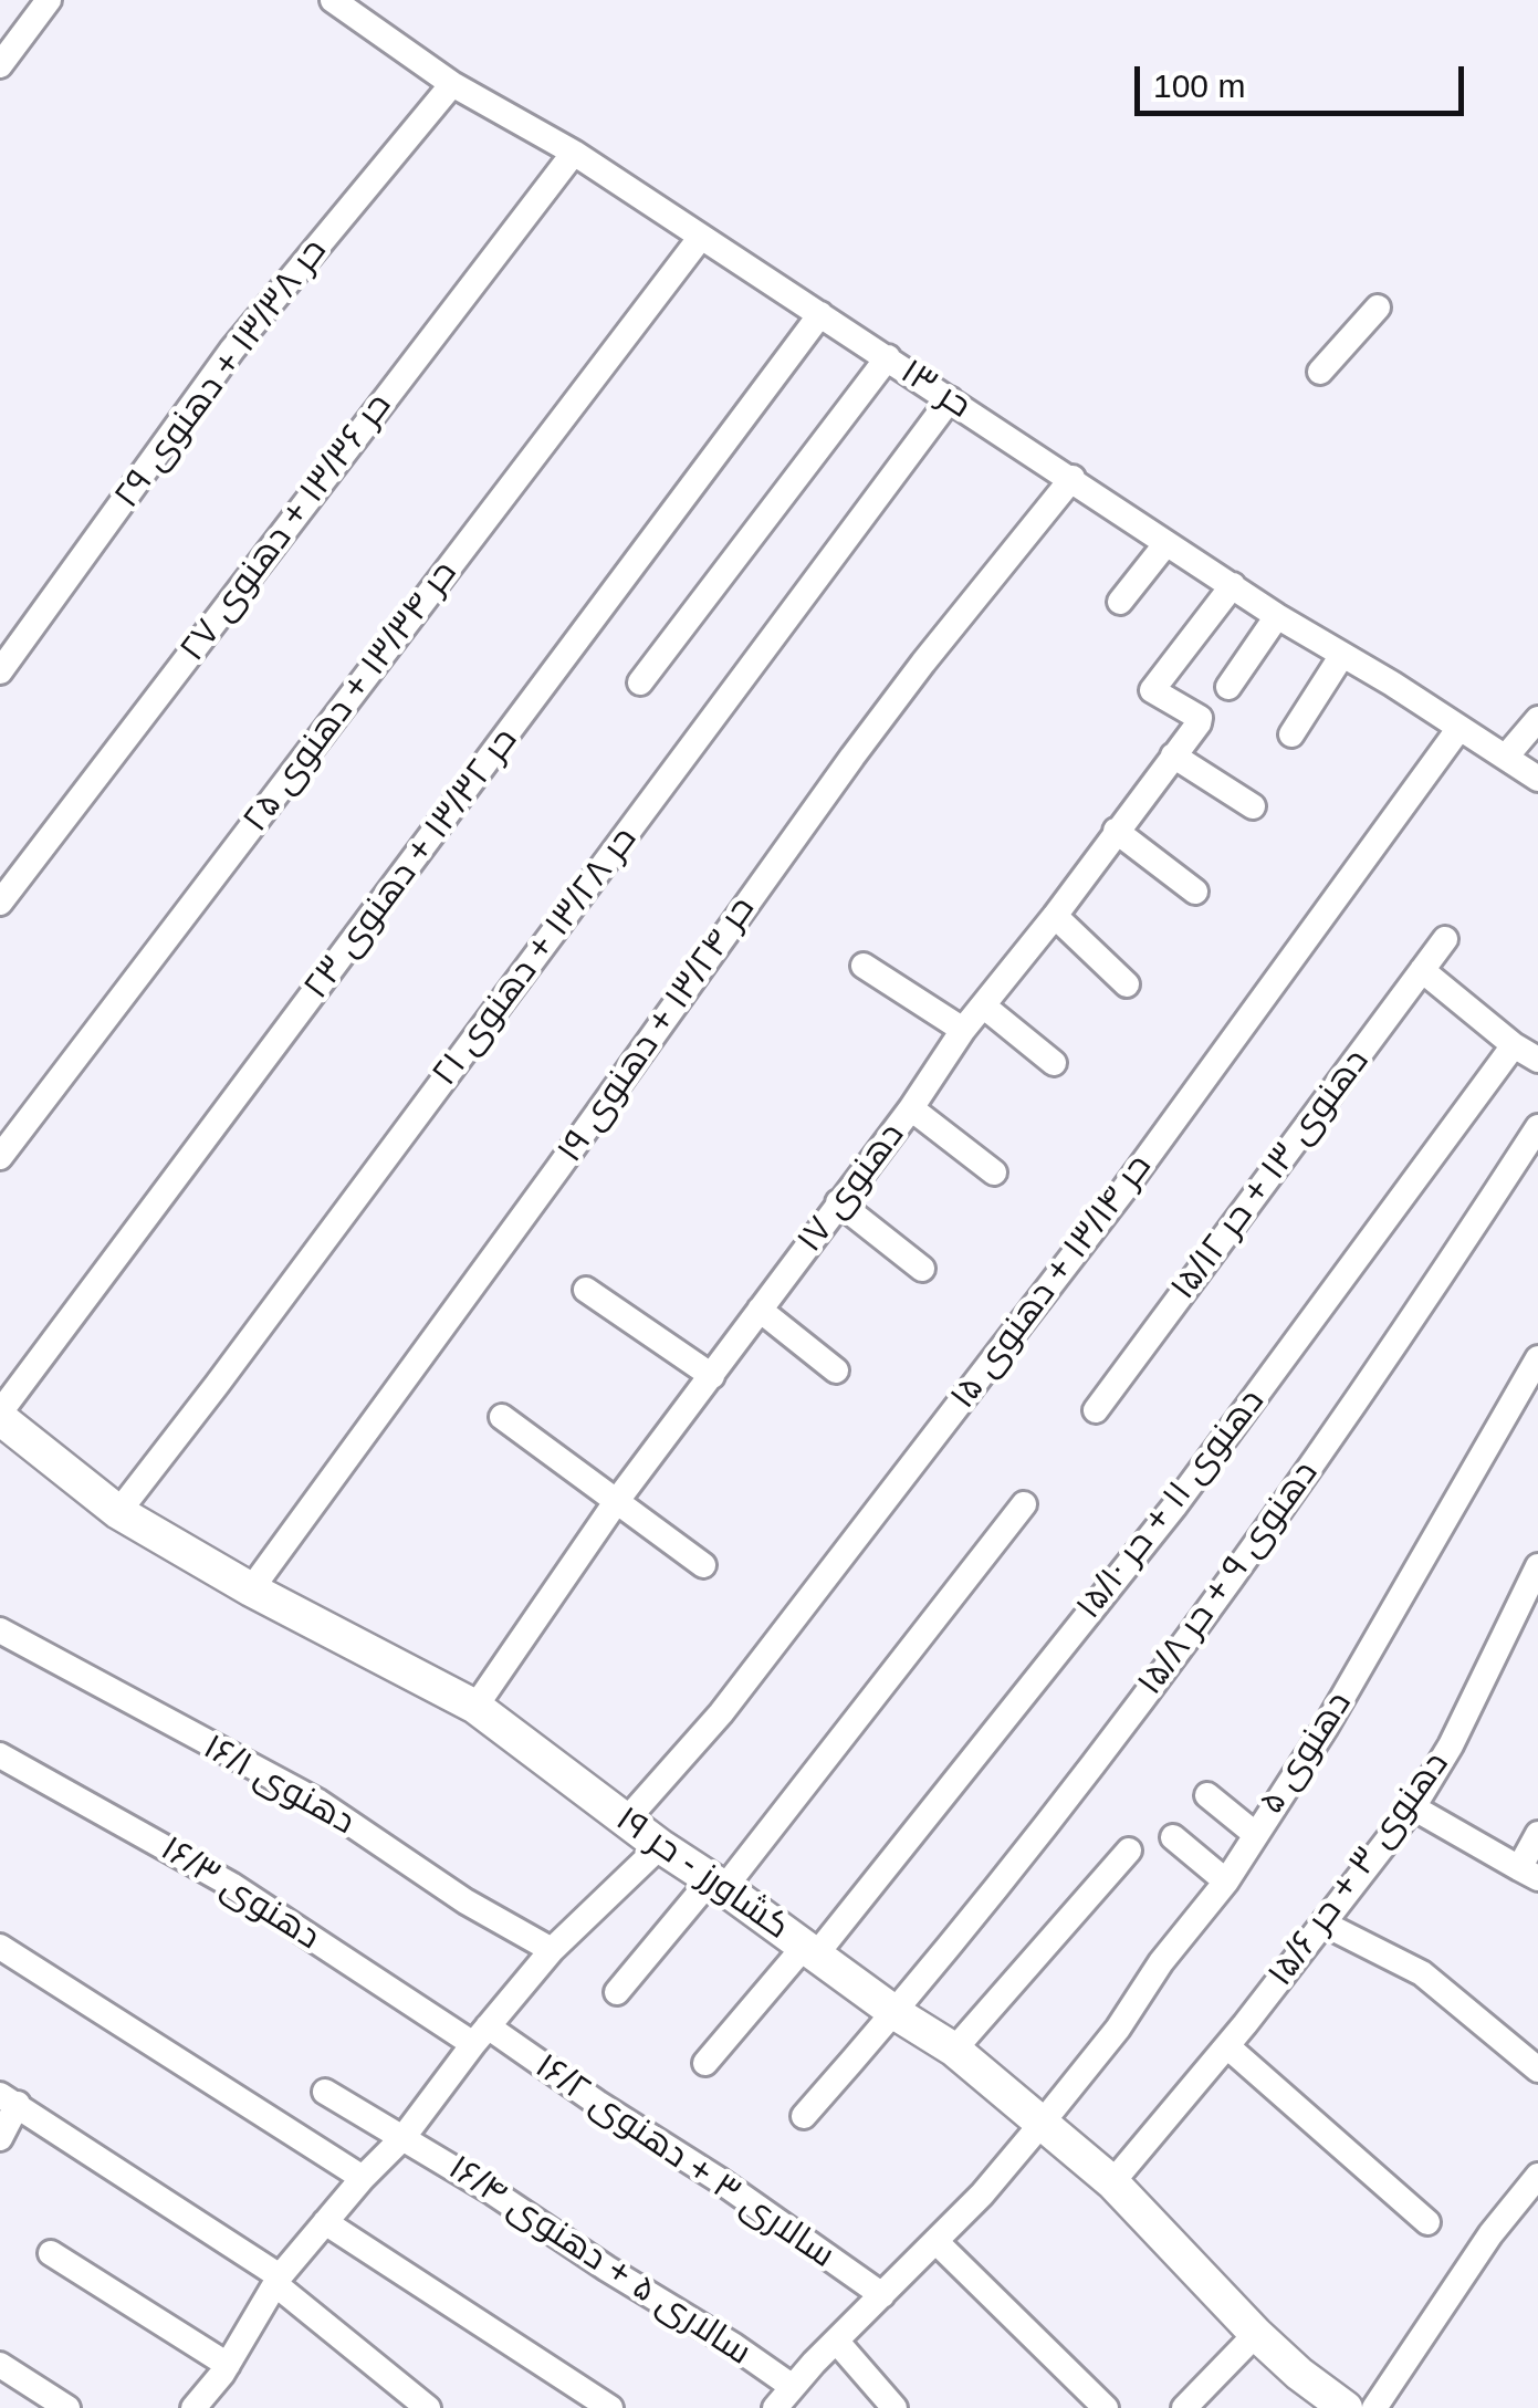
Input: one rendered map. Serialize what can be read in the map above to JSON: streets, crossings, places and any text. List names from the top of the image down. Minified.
{"streets":{"street":["حر ۱۳/۳۸ + دهنوی ۲۹","حر ۱۳","حر ۱۳/۳۶ + دهنوی ۲۷","حر ۱۳/۳۴ + دهنوی ۲۵","حر ۱۳/۳۲ + دهنوی ۲۳","حر ۱۳/۲۸ + دهنوی ۲۱","حر ۱۳/۲۴ + دهنوی ۱۹","دهنوی ۱۳ + حر ۱۵/۱۲","دهنوی ۱۷","حر ۱۳/۱۴ + دهنوی ۱۵","دهنوی ۱۱ + حر ۱۵/۱۰","دهنوی ۹ + حر ۱۵/۸","دهنوی ۵","دهنوی ۱۶/۱","دهنوی ۳ + حر ۱۵/۶","کشاورز - حر ۱۹","دهنوی ۱۶/۳","سالاری ۳ + دهنوی ۱۶/۲","سالاری ۵ + دهنوی ۱۶/۴"]},"crossings":[["حر ۱۳/۳۸ + دهنوی ۲۹","حر ۱۳"],["حر ۱۳","حر ۱۳/۳۶ + دهنوی ۲۷"],["حر ۱۳","حر ۱۳/۳۴ + دهنوی ۲۵"],["حر ۱۳","حر ۱۳/۳۲ + دهنوی ۲۳"],["حر ۱۳","حر ۱۳/۲۸ + دهنوی ۲۱"],["حر ۱۳","حر ۱۳/۲۴ + دهنوی ۱۹"],["حر ۱۳","دهنوی ۱۷"],["حر ۱۳","حر ۱۳/۱۴ + دهنوی ۱۵"],["حر ۱۳/۳۲ + دهنوی ۲۳","کشاورز - حر ۱۹"],["حر ۱۳/۲۸ + دهنوی ۲۱","کشاورز - حر ۱۹"],["حر ۱۳/۲۴ + دهنوی ۱۹","کشاورز - حر ۱۹"],["دهنوی ۱۷","کشاورز - حر ۱۹"],["حر ۱۳/۱۴ + دهنوی ۱۵","کشاورز - حر ۱۹"],["دهنوی ۱۱ + حر ۱۵/۱۰","کشاورز - حر ۱۹"],["دهنوی ۹ + حر ۱۵/۸","کشاورز - حر ۱۹"],["دهنوی ۵","کشاورز - حر ۱۹"],["دهنوی ۵","سالاری ۳ + دهنوی ۱۶/۲"],["دهنوی ۵","سالاری ۵ + دهنوی ۱۶/۴"],["دهنوی ۳ + حر ۱۵/۶","کشاورز - حر ۱۹"],["دهنوی ۱۶/۳","سالاری ۳ + دهنوی ۱۶/۲"]],"scale_bar":"100 m"}
